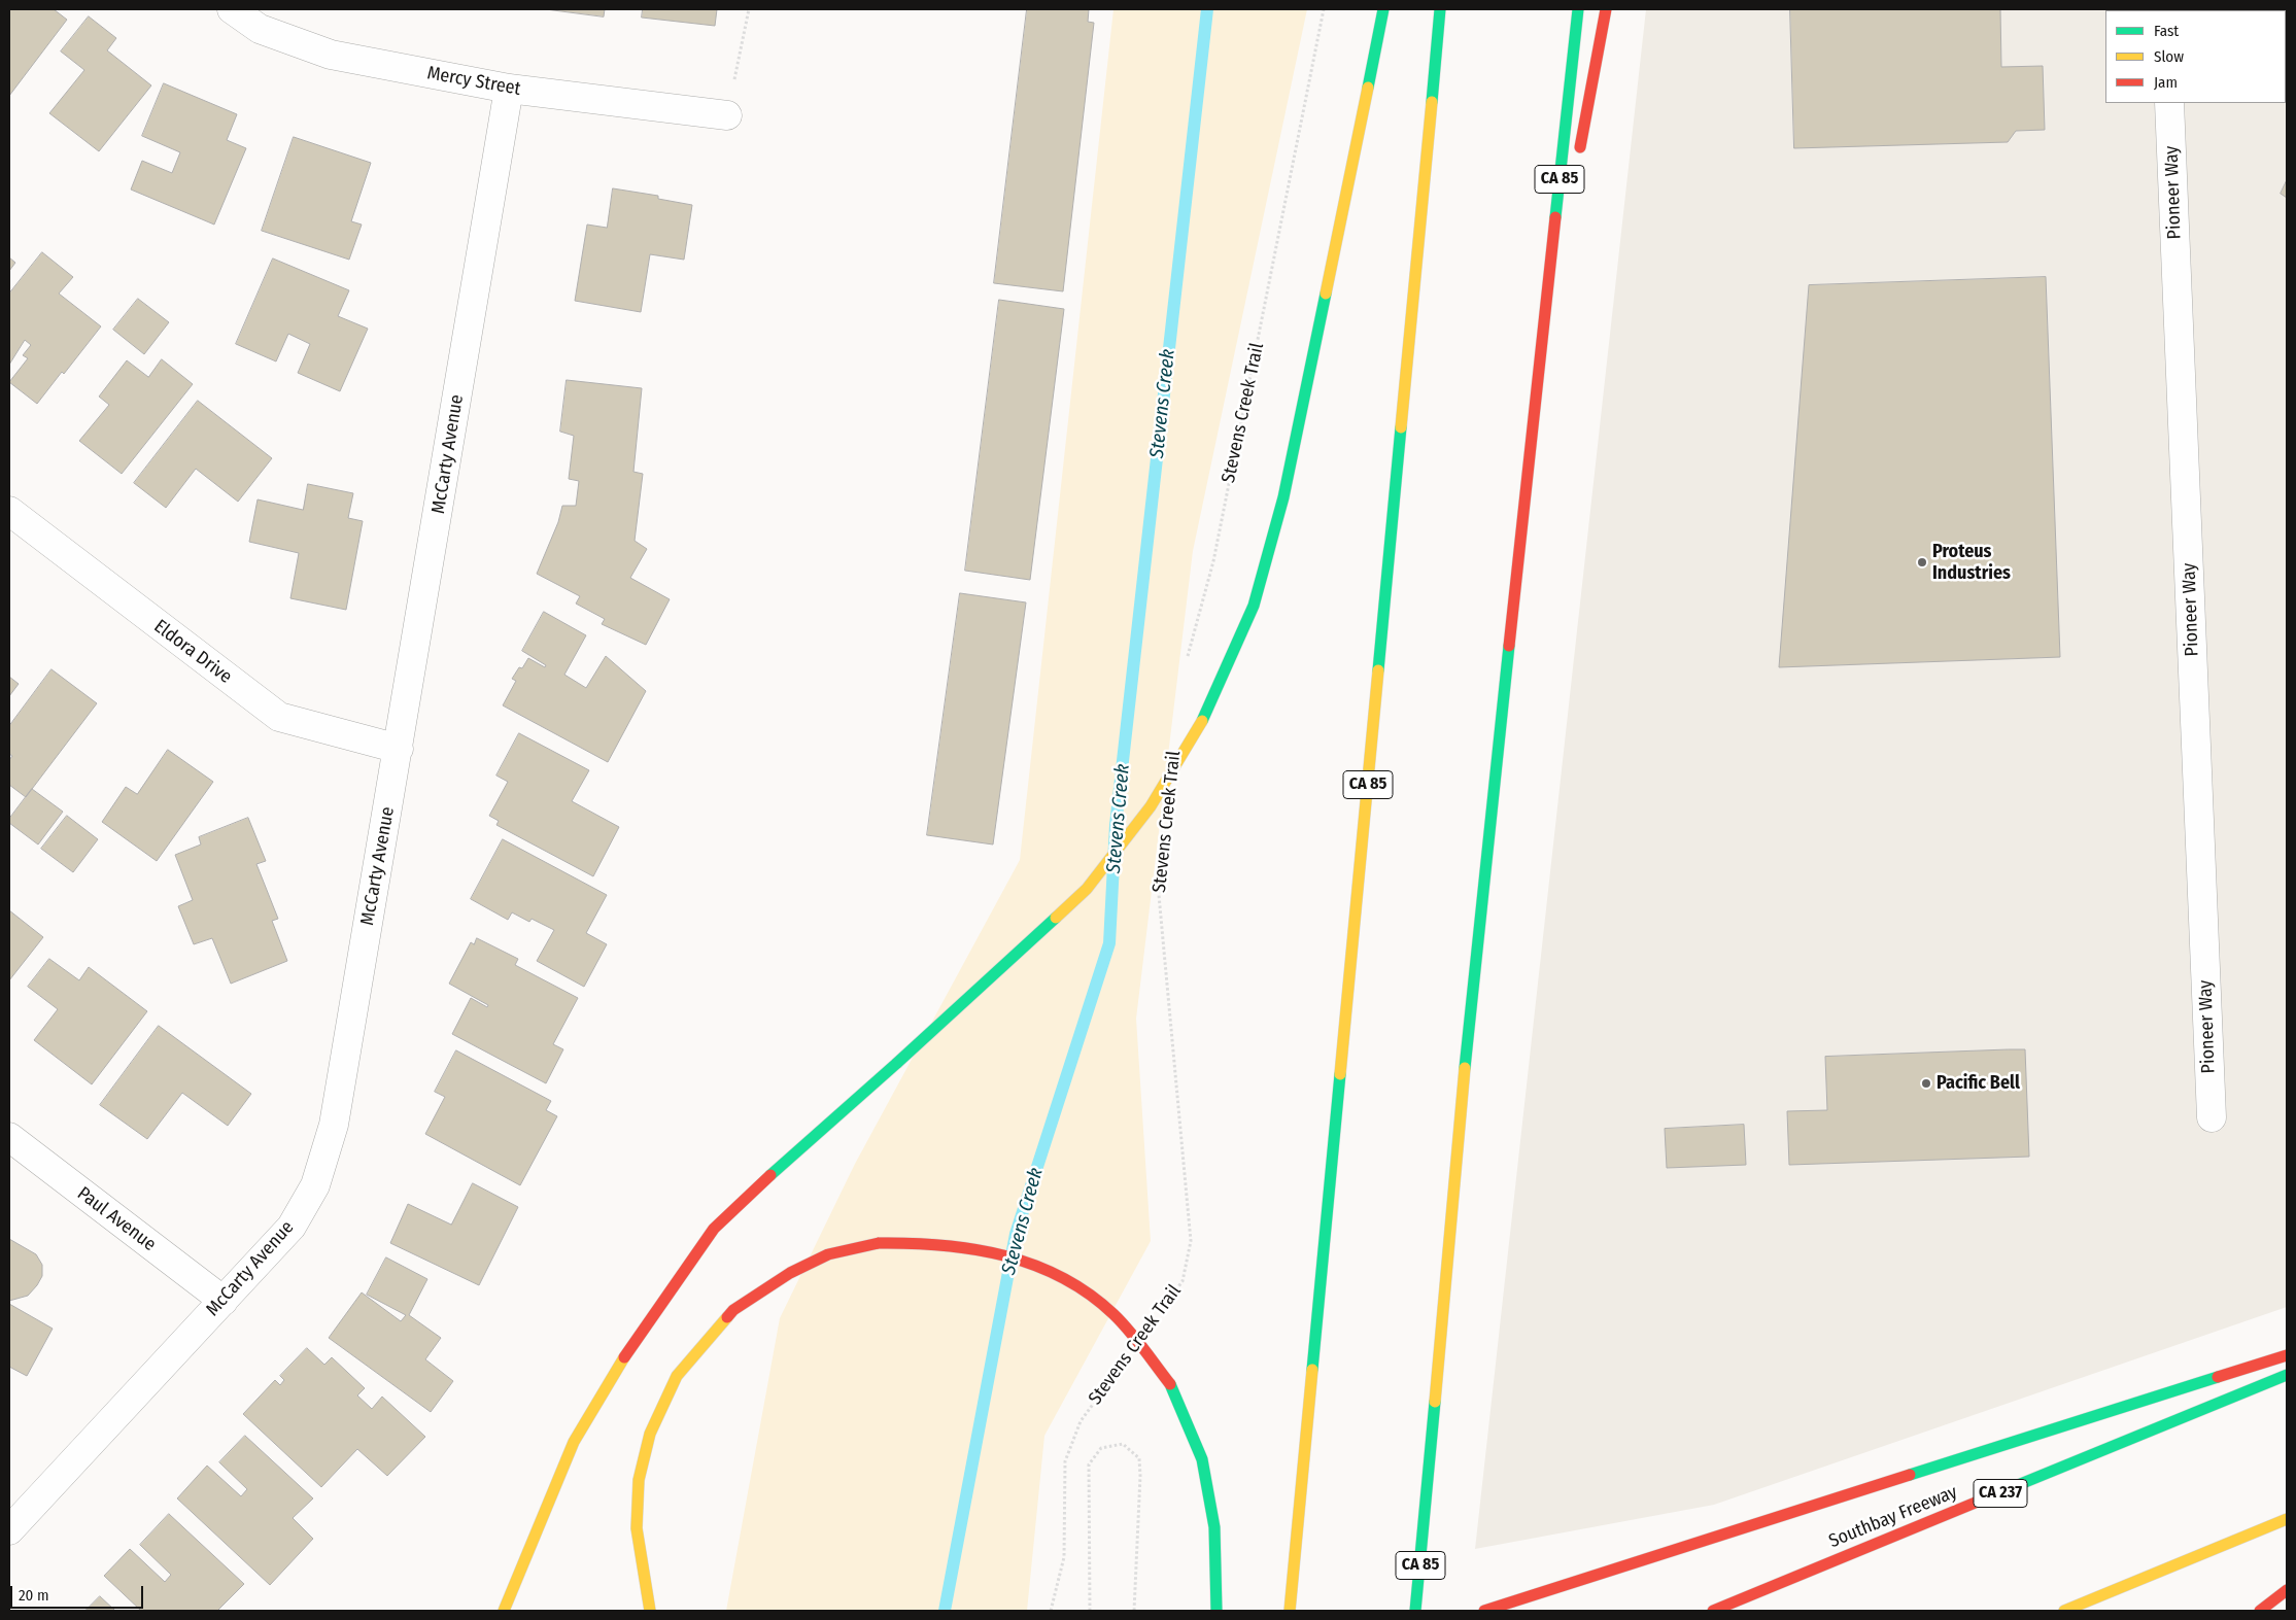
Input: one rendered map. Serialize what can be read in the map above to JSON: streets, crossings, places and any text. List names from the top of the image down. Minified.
{"streets":{"highway":["CA 85","CA 237","Southbay Freeway"],"street":["Mercy Street","Pioneer Way","McCarty Avenue","Eldora Drive","Paul Avenue"],"path":["Stevens Creek Trail"]},"crossings":[["Mercy Street","McCarty Avenue"],["McCarty Avenue","Eldora Drive"],["McCarty Avenue","Paul Avenue"]],"water":["Stevens Creek"],"places":["Proteus Industries","Pacific Bell"],"legend":["Fast","Slow","Jam"],"scale_bar":"20 m"}
